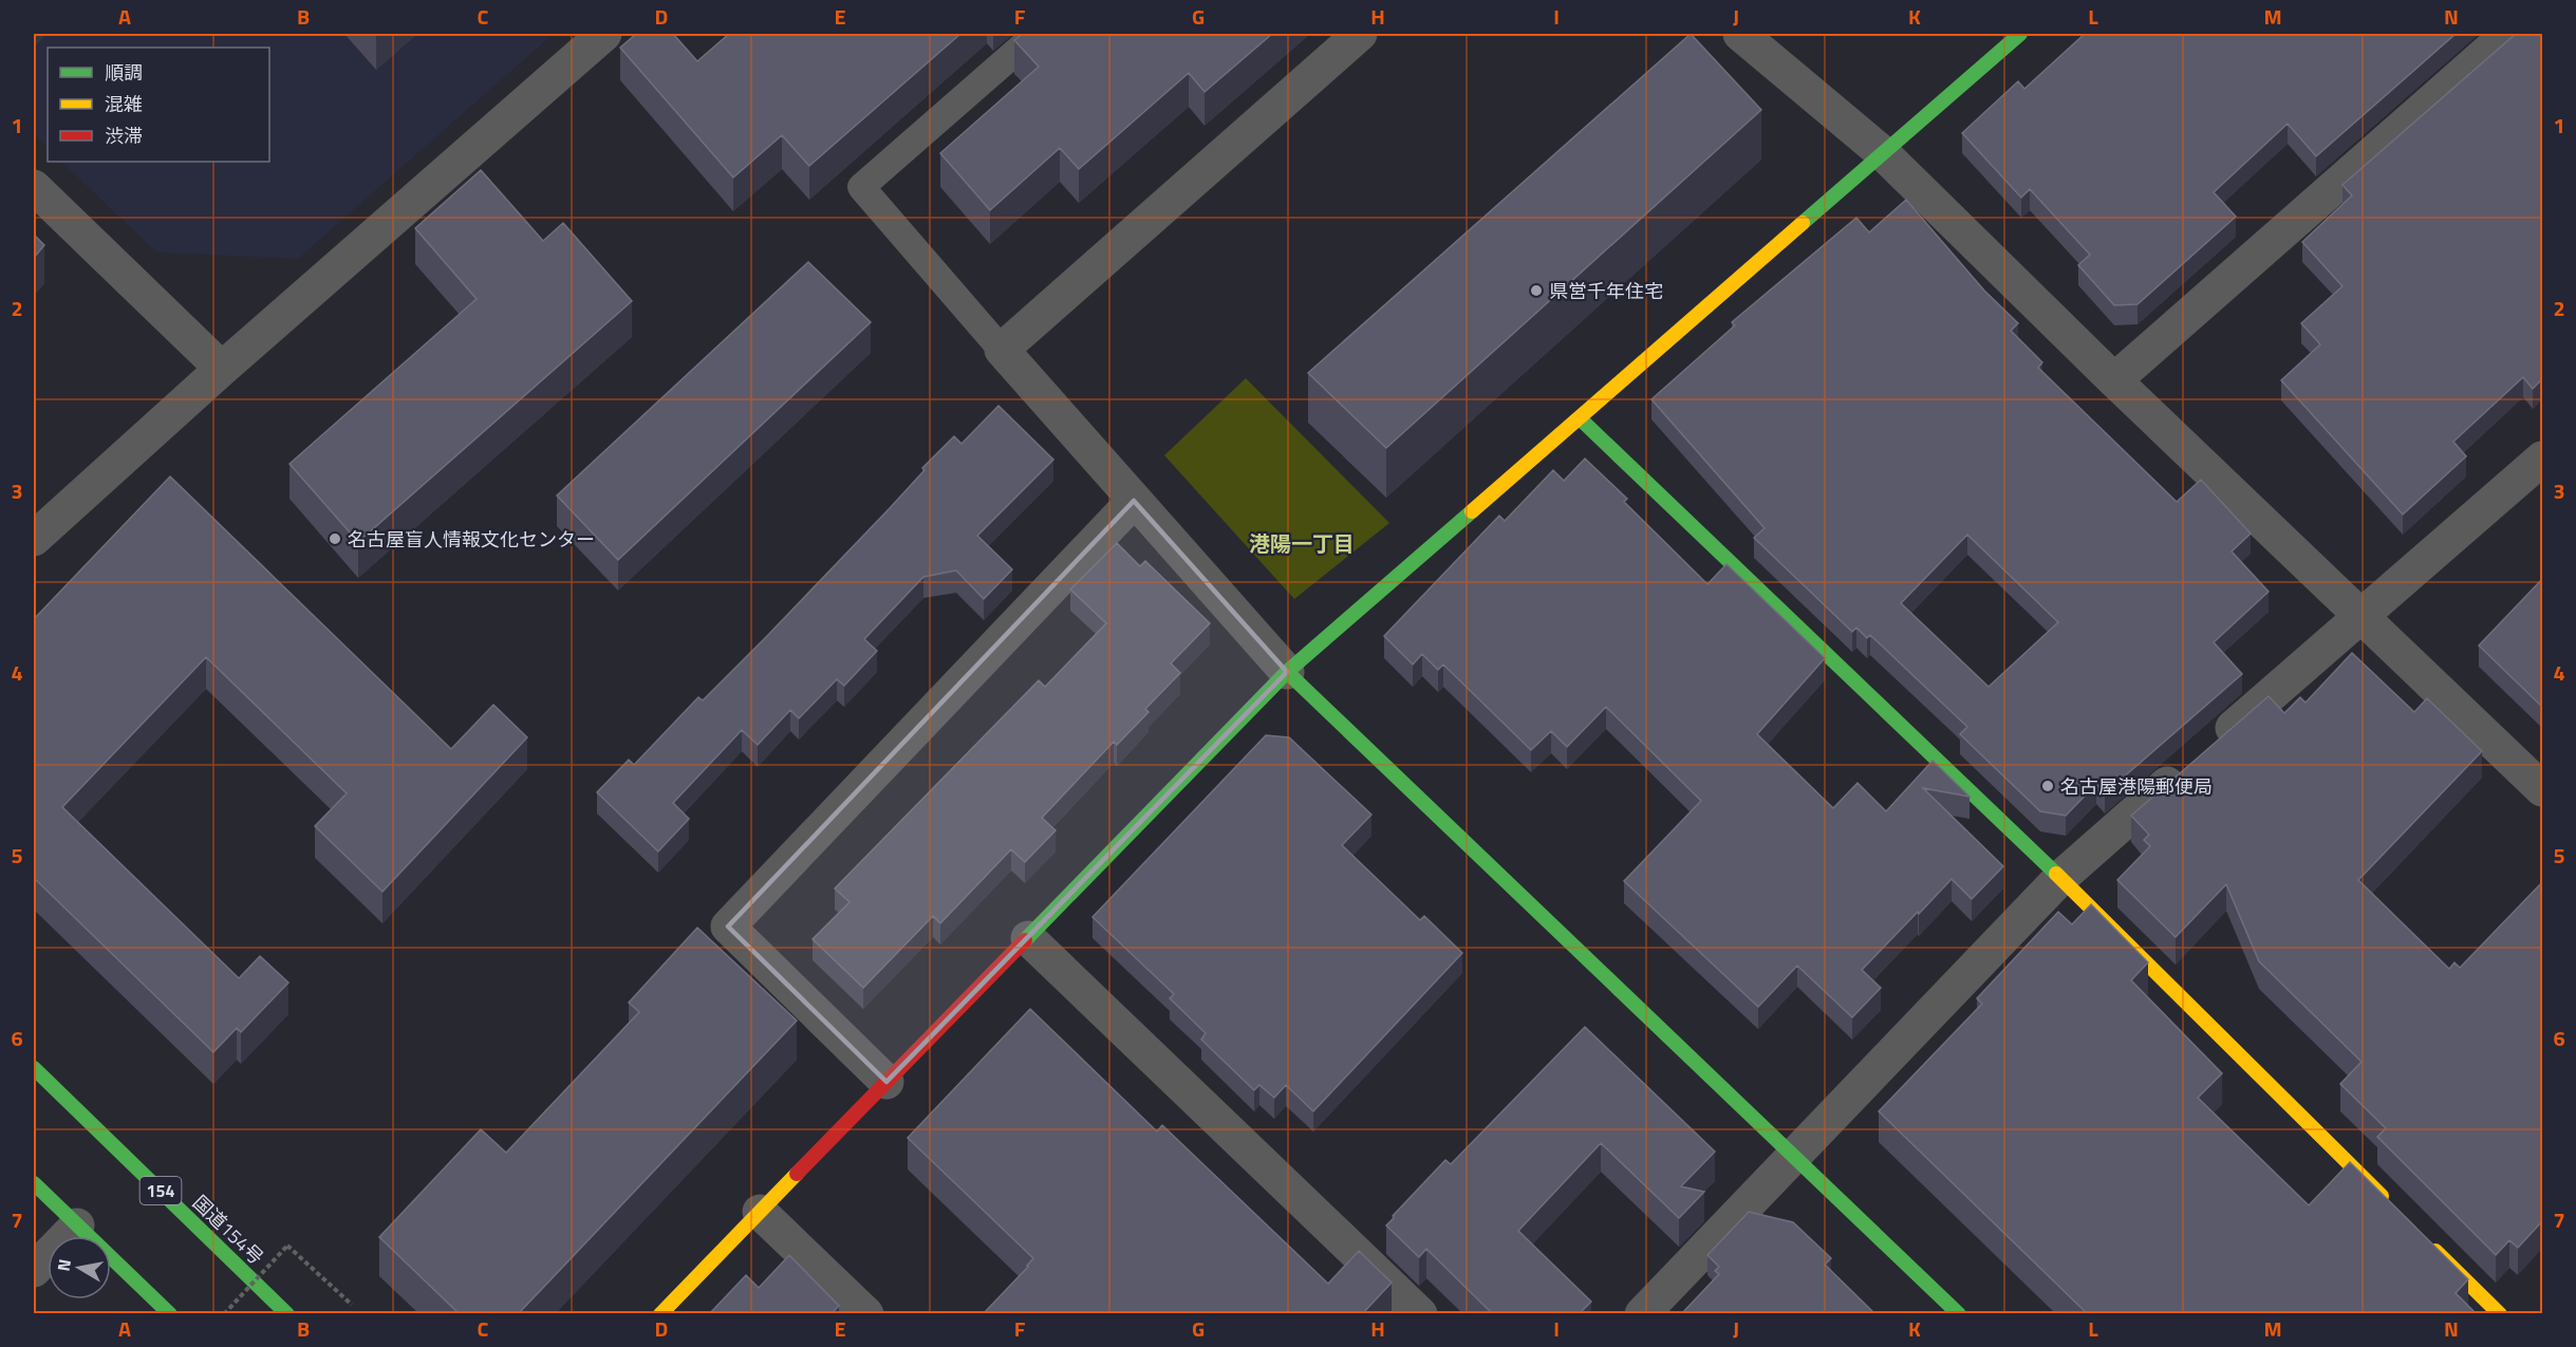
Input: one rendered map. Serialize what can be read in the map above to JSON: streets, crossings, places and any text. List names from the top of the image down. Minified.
{"streets":{"main road":["154","国道154号"]},"districts":["港陽一丁目"],"places":["県営千年住宅","名古屋盲人情報文化センター","名古屋港陽郵便局"],"legend":["順調","混雑","渋滞"],"north":"left","grid":{"columns":["A","B","C","D","E","F","G","H","I","J","K","L","M","N"],"rows":["1","2","3","4","5","6","7"]}}
